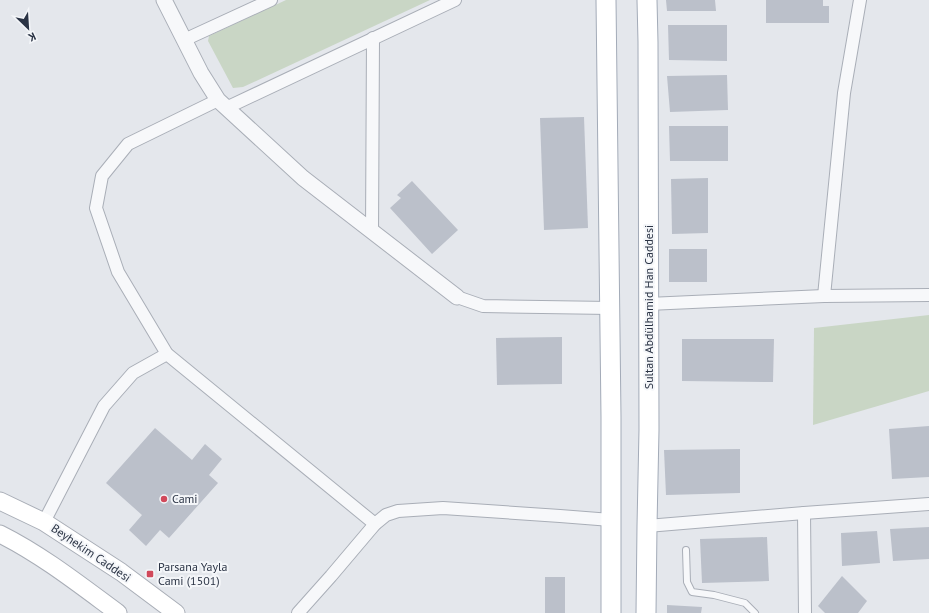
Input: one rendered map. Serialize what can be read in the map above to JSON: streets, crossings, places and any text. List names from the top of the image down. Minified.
{"streets":{"main road":["Sultan Abdülhamid Han Caddesi","Beyhekim Caddesi"]},"places":{"other":["Cami"],"transit":["Parsana Yayla Cami (1501)"]},"north":"bottom right"}
